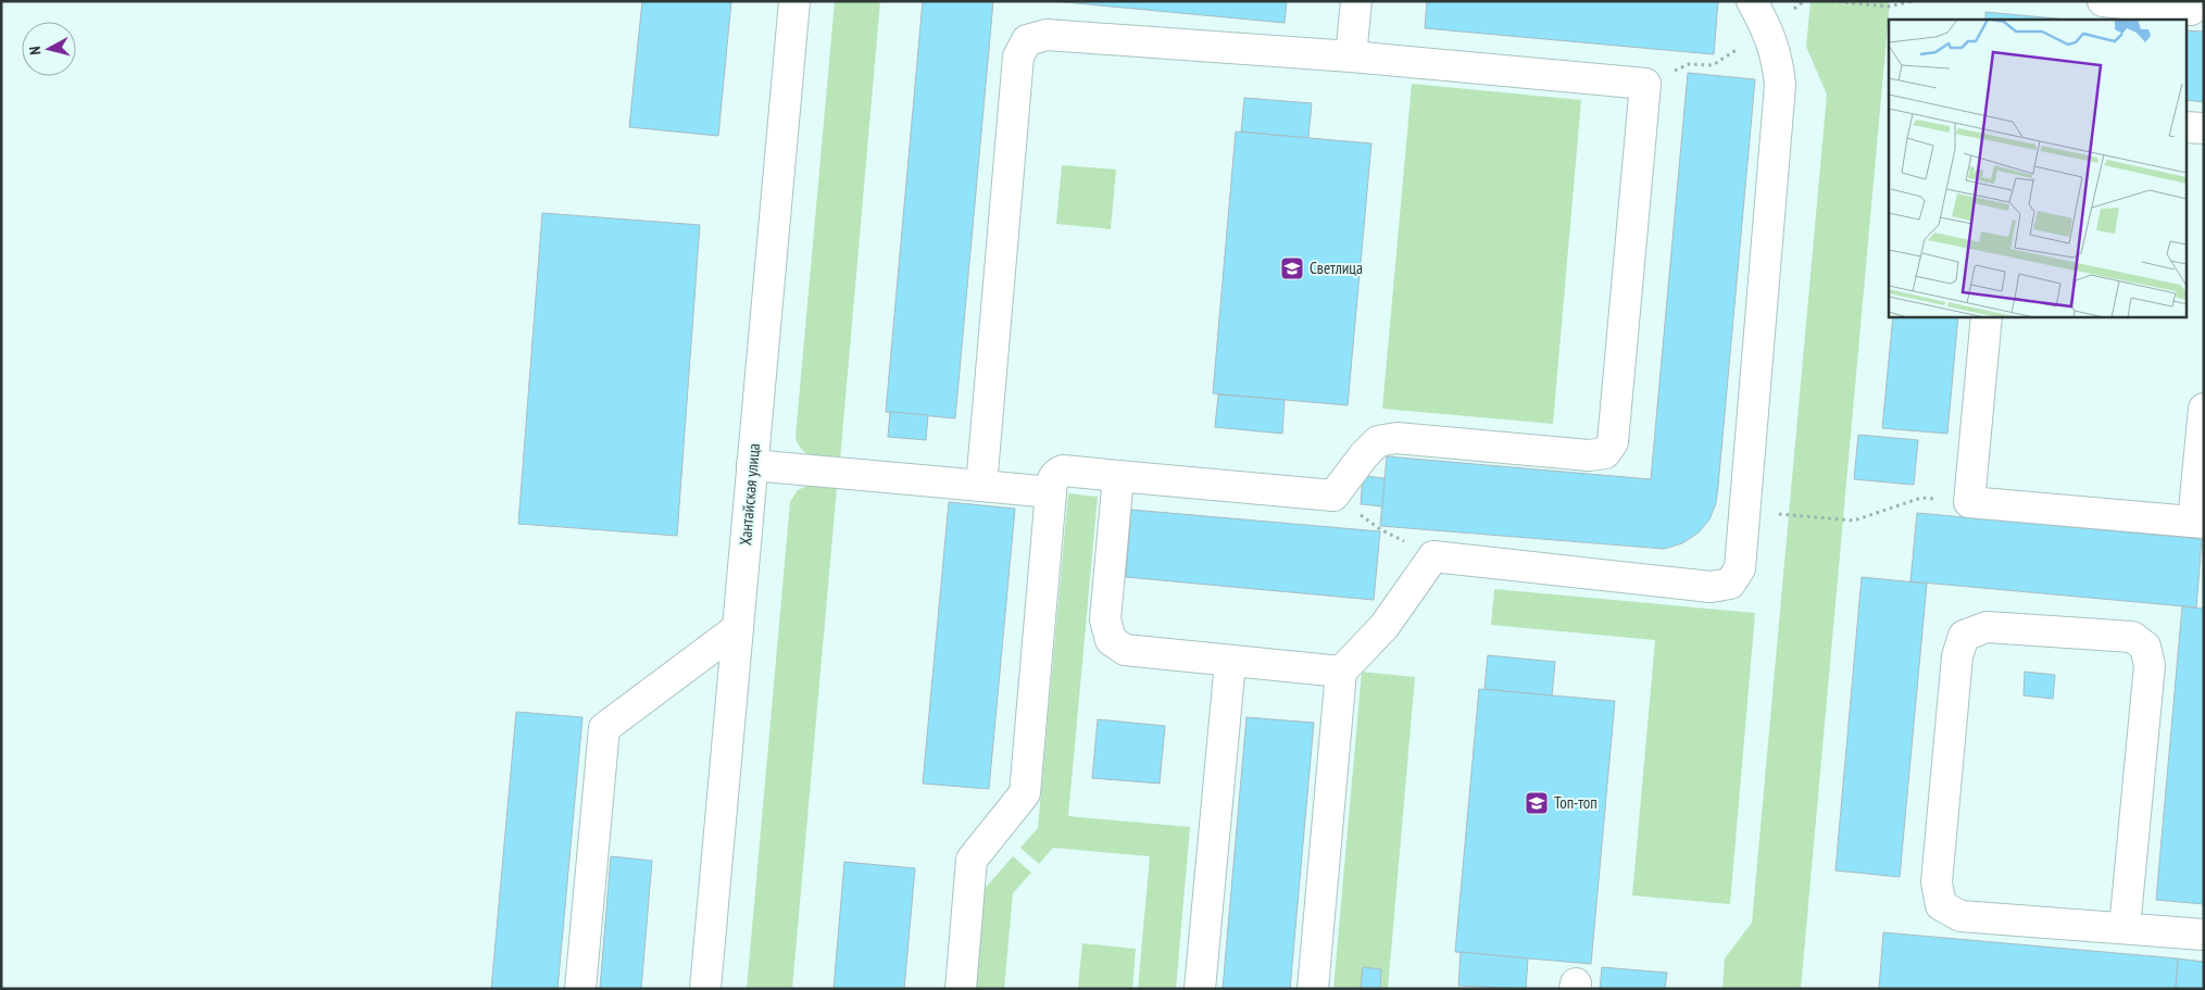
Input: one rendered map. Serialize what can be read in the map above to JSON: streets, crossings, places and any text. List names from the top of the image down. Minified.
{"streets":{"street":["Хантайская улица"]},"places":{"school or university":["Светлица","Топ-топ"]},"north":"left"}
